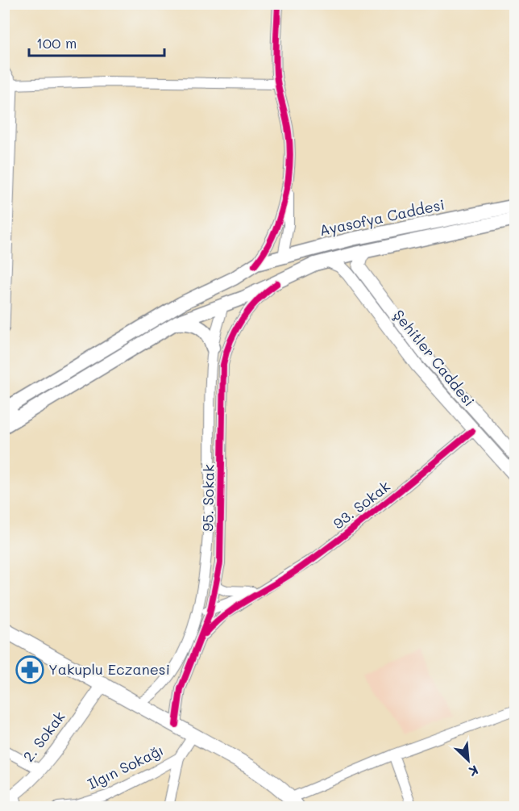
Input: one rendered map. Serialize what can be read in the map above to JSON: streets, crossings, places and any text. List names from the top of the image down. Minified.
{"streets":{"main road":["Ayasofya Caddesi"],"street":["Şehitler Caddesi","95. Sokak","93. Sokak","2. Sokak","Ilgın Sokağı"]},"crossings":[["Şehitler Caddesi","93. Sokak"]],"places":{"pharmacy":["Yakuplu Eczanesi"]},"scale_bar":"100 m","north":"bottom right"}
